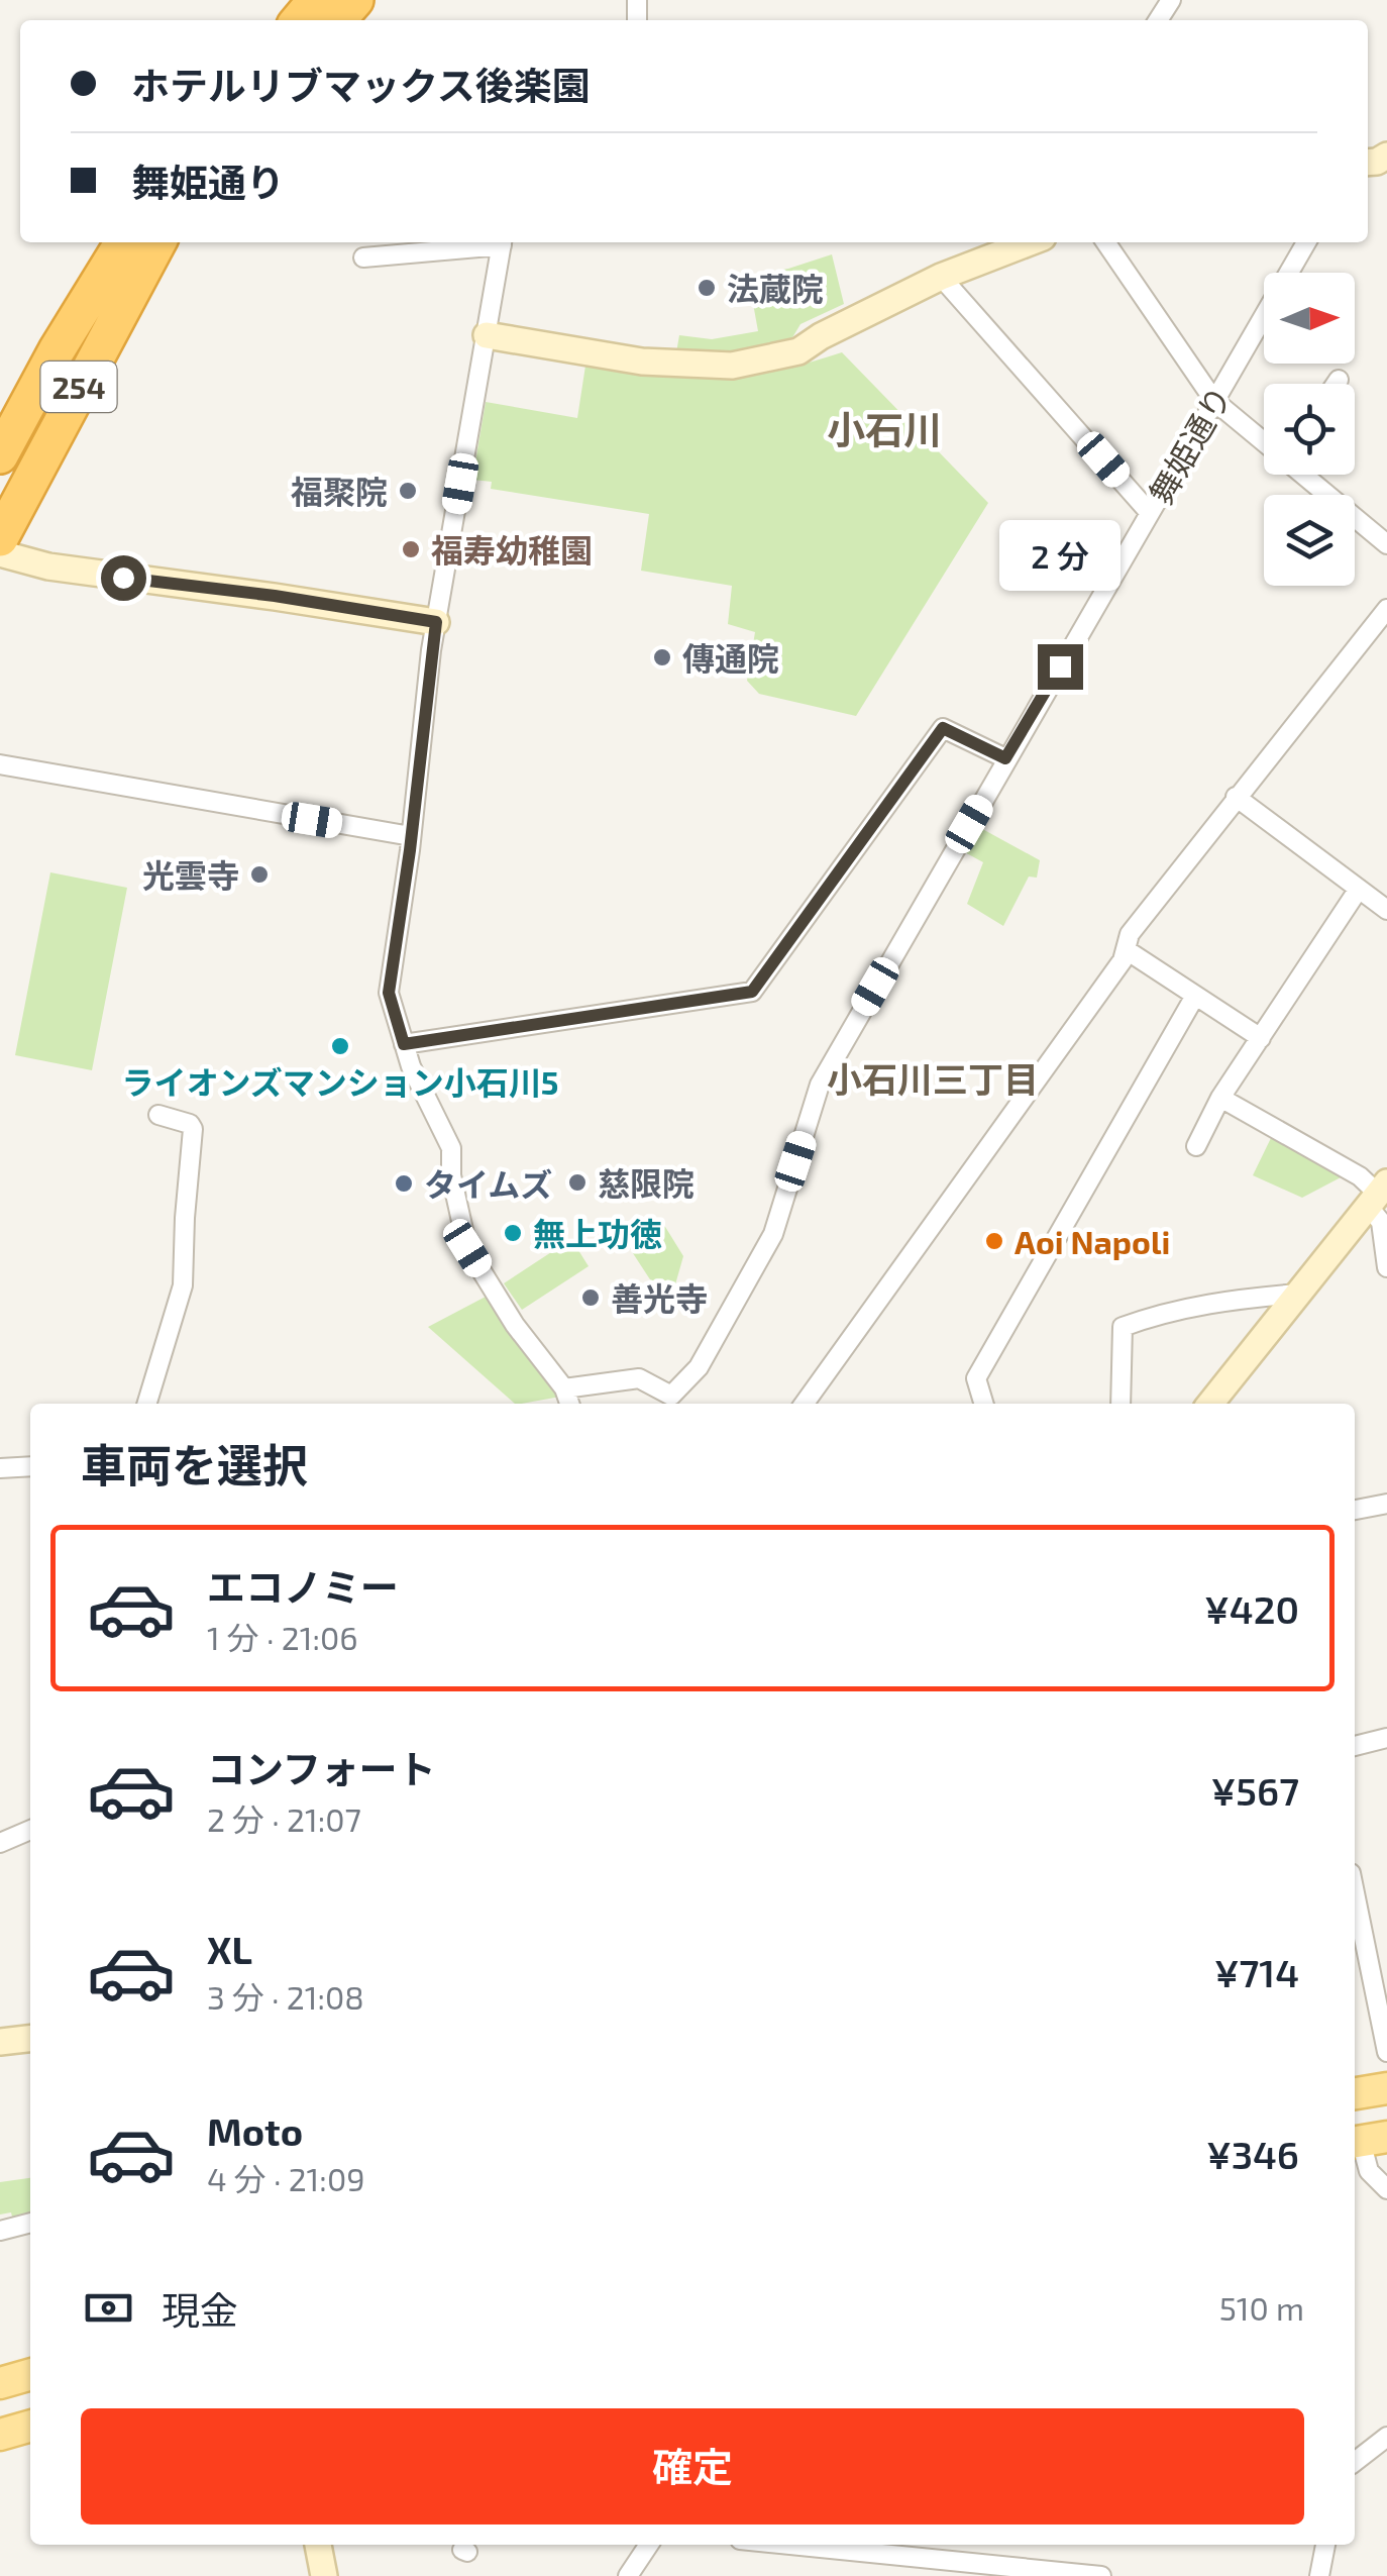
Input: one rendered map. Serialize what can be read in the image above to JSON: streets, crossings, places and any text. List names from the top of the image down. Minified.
{"streets":{"highway":["254"],"street":["舞姫通り"]},"districts":["小石川","小石川三丁目"],"places":["法蔵院","福聚院","福寿幼稚園","傳通院","光雲寺","ライオンズマンション小石川5","慈限院","タイムズ","無上功徳","Aoi Napoli","善光寺"],"north":"right","page":{"banner":["ホテルリブマックス後楽園","舞姫通り"],"bubble":"2 分","heading":"車両を選択","list":[{"name":"エコノミー","note":"1 分 · 21:06","value":"¥420"},{"name":"コンフォート","note":"2 分 · 21:07","value":"¥567"},{"name":"XL","note":"3 分 · 21:08","value":"¥714"},{"name":"Moto","note":"4 分 · 21:09","value":"¥346"}],"pay":["現金","510 m"],"buttons":"確定"}}
